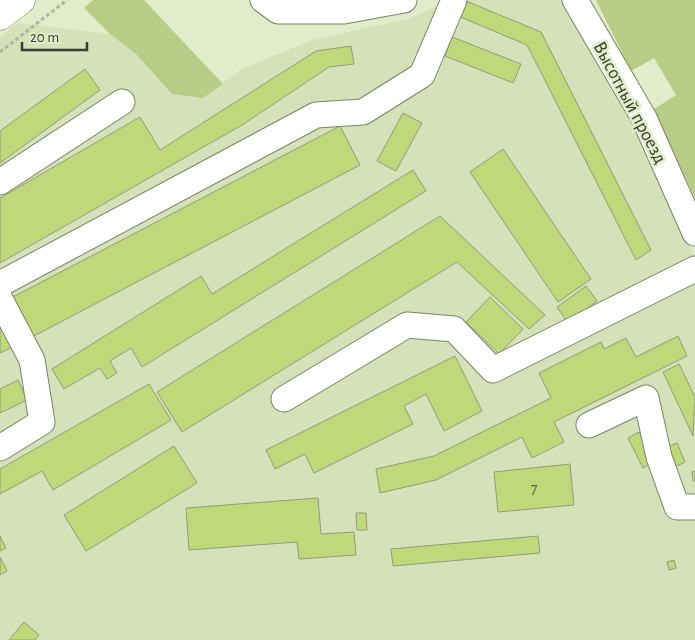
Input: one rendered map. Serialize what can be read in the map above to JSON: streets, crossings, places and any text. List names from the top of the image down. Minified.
{"streets":{"street":["Высотный проезд"]},"house_numbers":["7"],"scale_bar":"20 m"}
